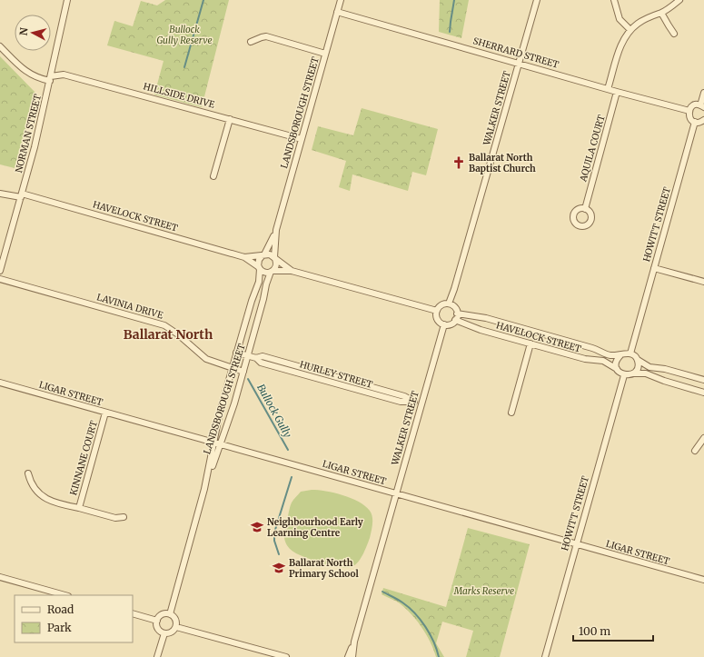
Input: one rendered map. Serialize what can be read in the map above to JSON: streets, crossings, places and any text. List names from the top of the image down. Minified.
{"streets":{"street":["SHERRARD STREET","HILLSIDE DRIVE","WALKER STREET","LANDSBOROUGH STREET","NORMAN STREET","AQUILA COURT","HAVELOCK STREET","HOWITT STREET","LAVINIA DRIVE","HURLEY STREET","LIGAR STREET","KINNANE COURT"]},"crossings":[["SHERRARD STREET","WALKER STREET"],["SHERRARD STREET","LANDSBOROUGH STREET"],["SHERRARD STREET","AQUILA COURT"],["HILLSIDE DRIVE","LANDSBOROUGH STREET"],["HILLSIDE DRIVE","NORMAN STREET"],["WALKER STREET","HAVELOCK STREET"],["WALKER STREET","HURLEY STREET"],["WALKER STREET","LIGAR STREET"],["LANDSBOROUGH STREET","HAVELOCK STREET"],["LANDSBOROUGH STREET","LAVINIA DRIVE"],["LANDSBOROUGH STREET","HURLEY STREET"],["LANDSBOROUGH STREET","LIGAR STREET"],["NORMAN STREET","HAVELOCK STREET"],["HAVELOCK STREET","HOWITT STREET"],["HOWITT STREET","LIGAR STREET"],["LIGAR STREET","KINNANE COURT"]],"districts":["Ballarat North"],"water":["Bullock Gully"],"parks":["Bullock Gully Reserve","Marks Reserve"],"places":{"church":["Ballarat North Baptist Church"],"school or university":["Neighbourhood Early Learning Centre","Ballarat North Primary School"]},"legend":["Road","Park"],"scale_bar":"100 m","north":"left"}
